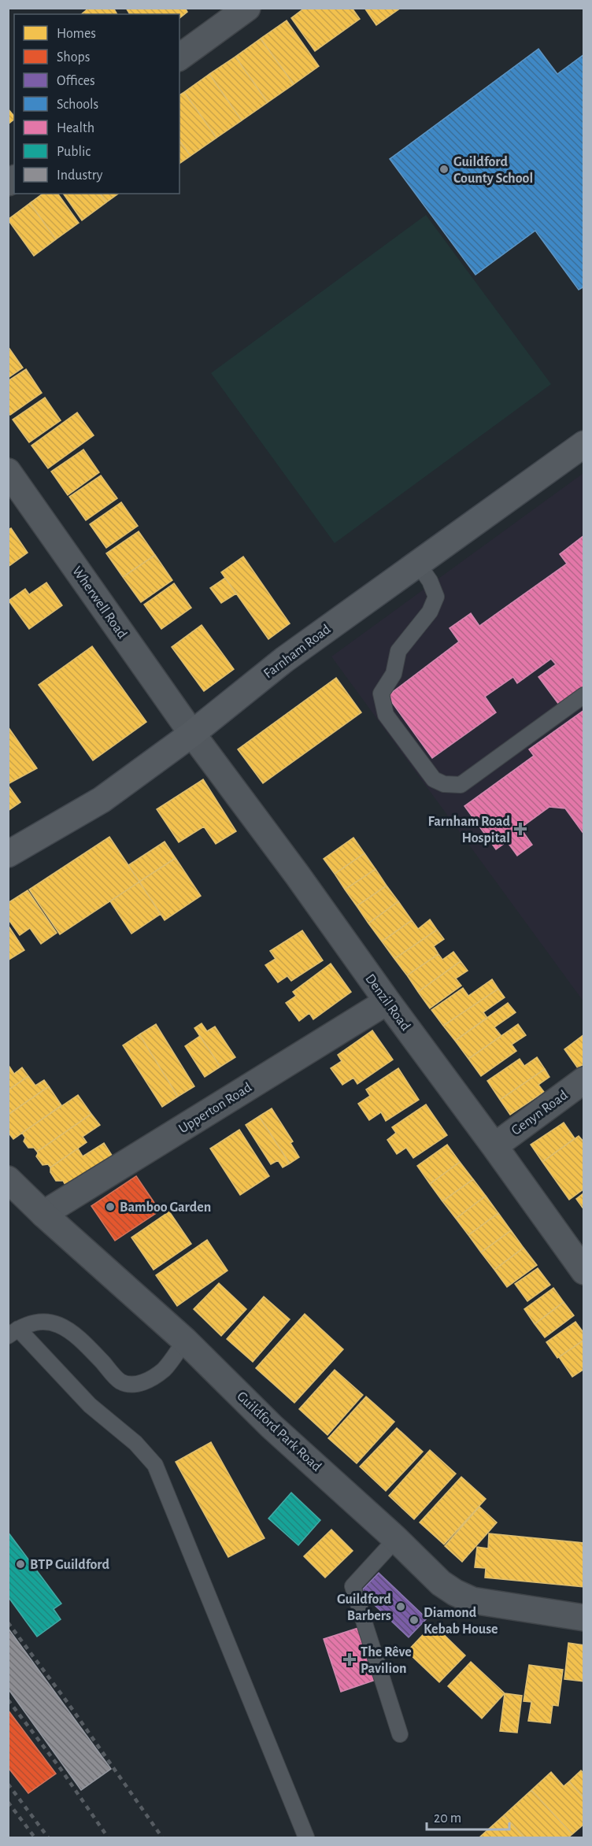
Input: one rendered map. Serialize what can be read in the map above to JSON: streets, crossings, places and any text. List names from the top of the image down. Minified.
{"streets":{"main road":["Farnham Road"],"street":["Wherwell Road","Denzil Road","Upperton Road","Genyn Road","Guildford Park Road"]},"crossings":[["Wherwell Road","Farnham Road"],["Wherwell Road","Denzil Road"],["Farnham Road","Denzil Road"],["Denzil Road","Upperton Road"],["Denzil Road","Genyn Road"],["Upperton Road","Guildford Park Road"]],"places":{"other":["Guildford County School","Bamboo Garden","BTP Guildford","Guildford Barbers","Diamond Kebab House"],"health":["Farnham Road Hospital","The Rêve Pavilion"]},"legend":["Homes","Shops","Offices","Schools","Health","Public","Industry"],"scale_bar":"20 m"}
